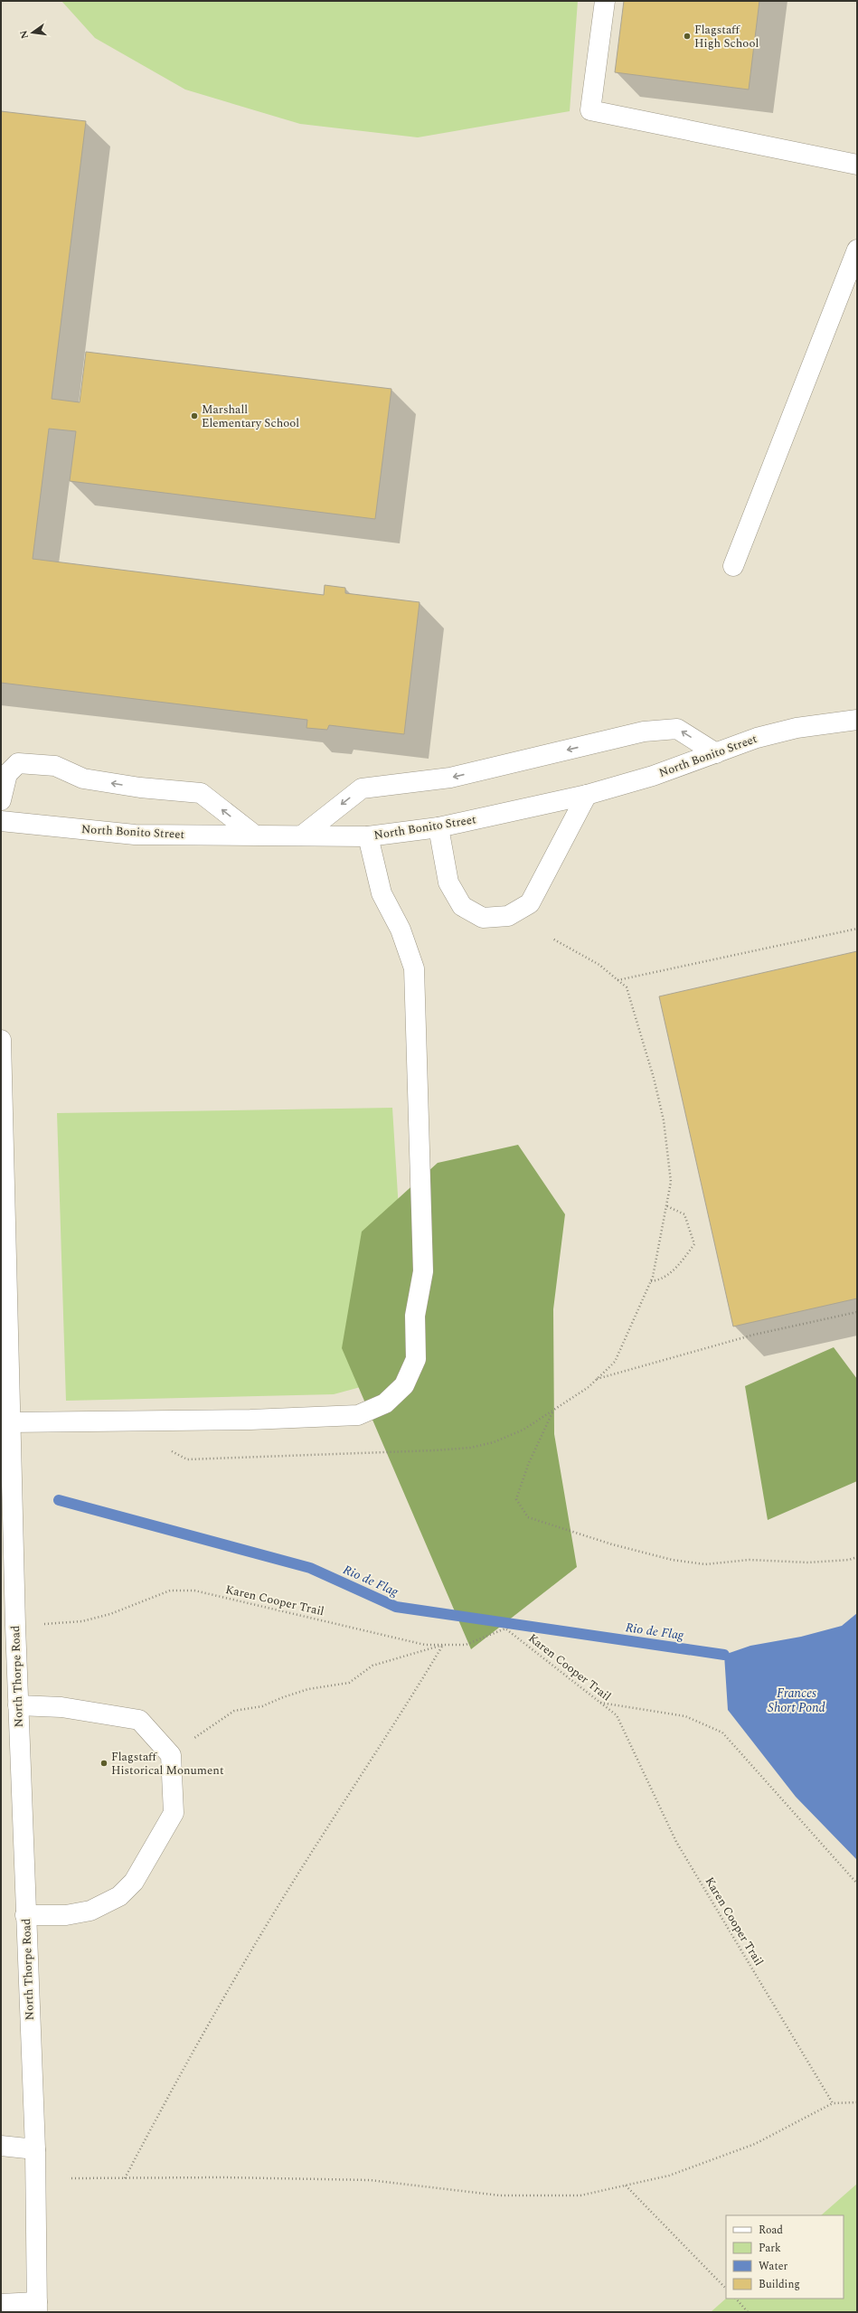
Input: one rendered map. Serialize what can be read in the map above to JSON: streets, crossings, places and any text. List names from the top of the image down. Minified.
{"streets":{"street":["North Bonito Street","North Thorpe Road"],"path":["Karen Cooper Trail"]},"water":["Rio de Flag","Frances Short Pond"],"places":["Flagstaff High School","Marshall Elementary School","Flagstaff Historical Monument"],"legend":["Road","Park","Water","Building"],"north":"left"}
